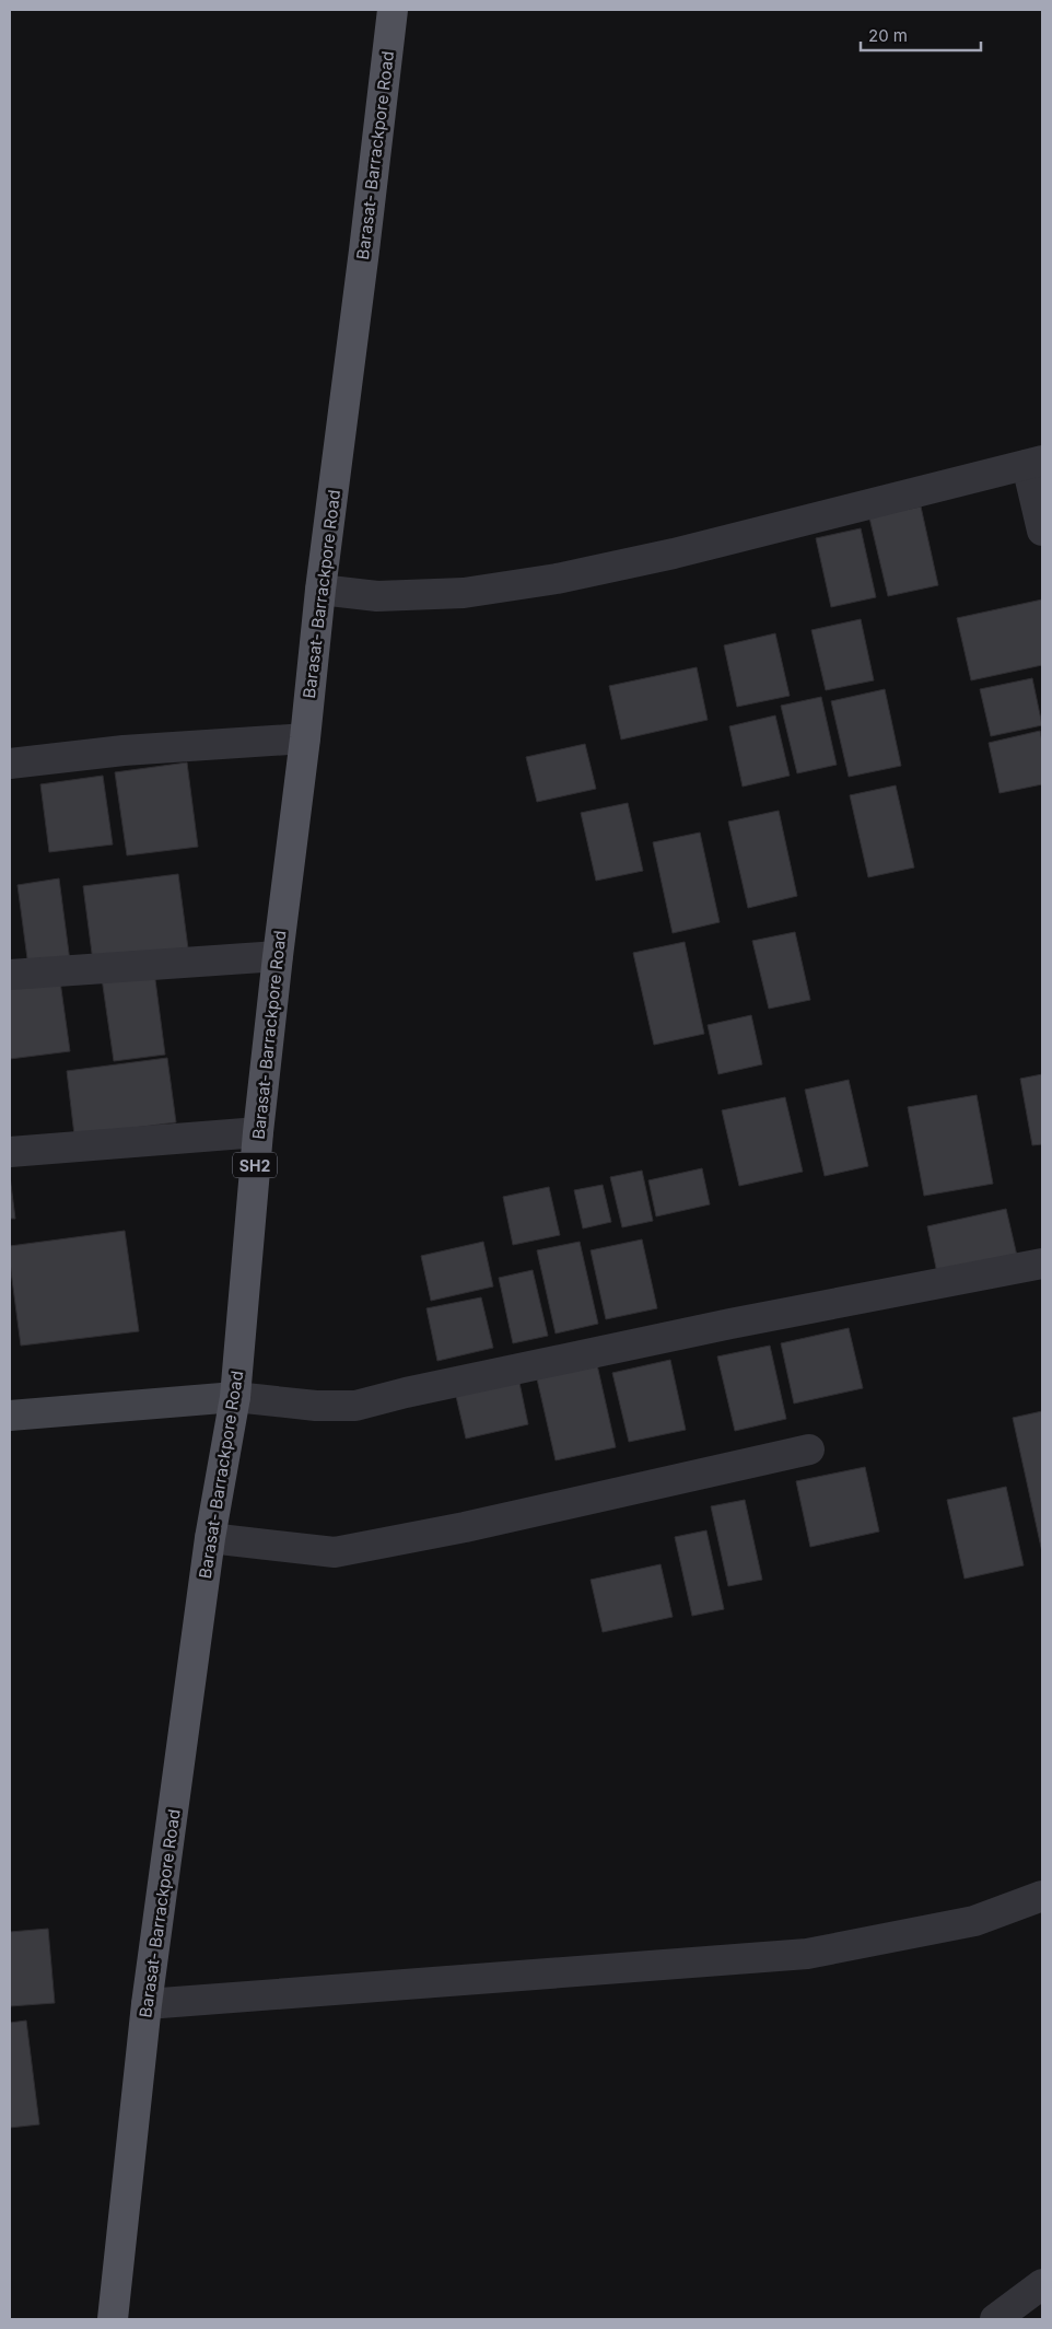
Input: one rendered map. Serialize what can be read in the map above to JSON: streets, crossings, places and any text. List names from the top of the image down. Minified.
{"streets":{"main road":["Barasat- Barrackpore Road","SH2"]},"scale_bar":"20 m"}
